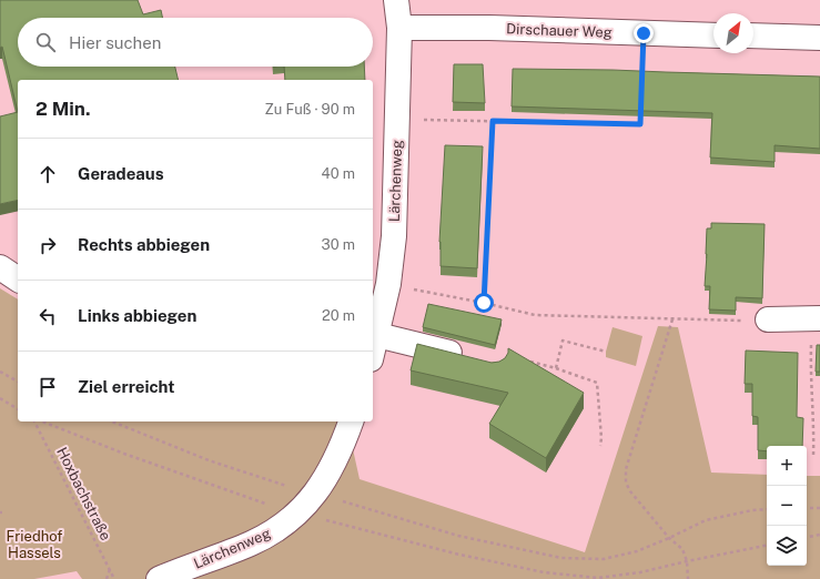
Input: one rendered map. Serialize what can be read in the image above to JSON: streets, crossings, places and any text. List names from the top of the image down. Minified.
{"streets":{"street":["Dirschauer Weg","Lärchenweg"],"path":["Hoxbachstraße"]},"crossings":[["Dirschauer Weg","Lärchenweg"]],"parks":["Friedhof Hassels"],"north":"top right","page":{"search":"Hier suchen","heading":["2 Min.","Zu Fuß · 90 m"],"list":[["Geradeaus","40 m"],["Rechts abbiegen","30 m"],["Links abbiegen","20 m"],"Ziel erreicht"],"map_buttons":["+","−"]}}
